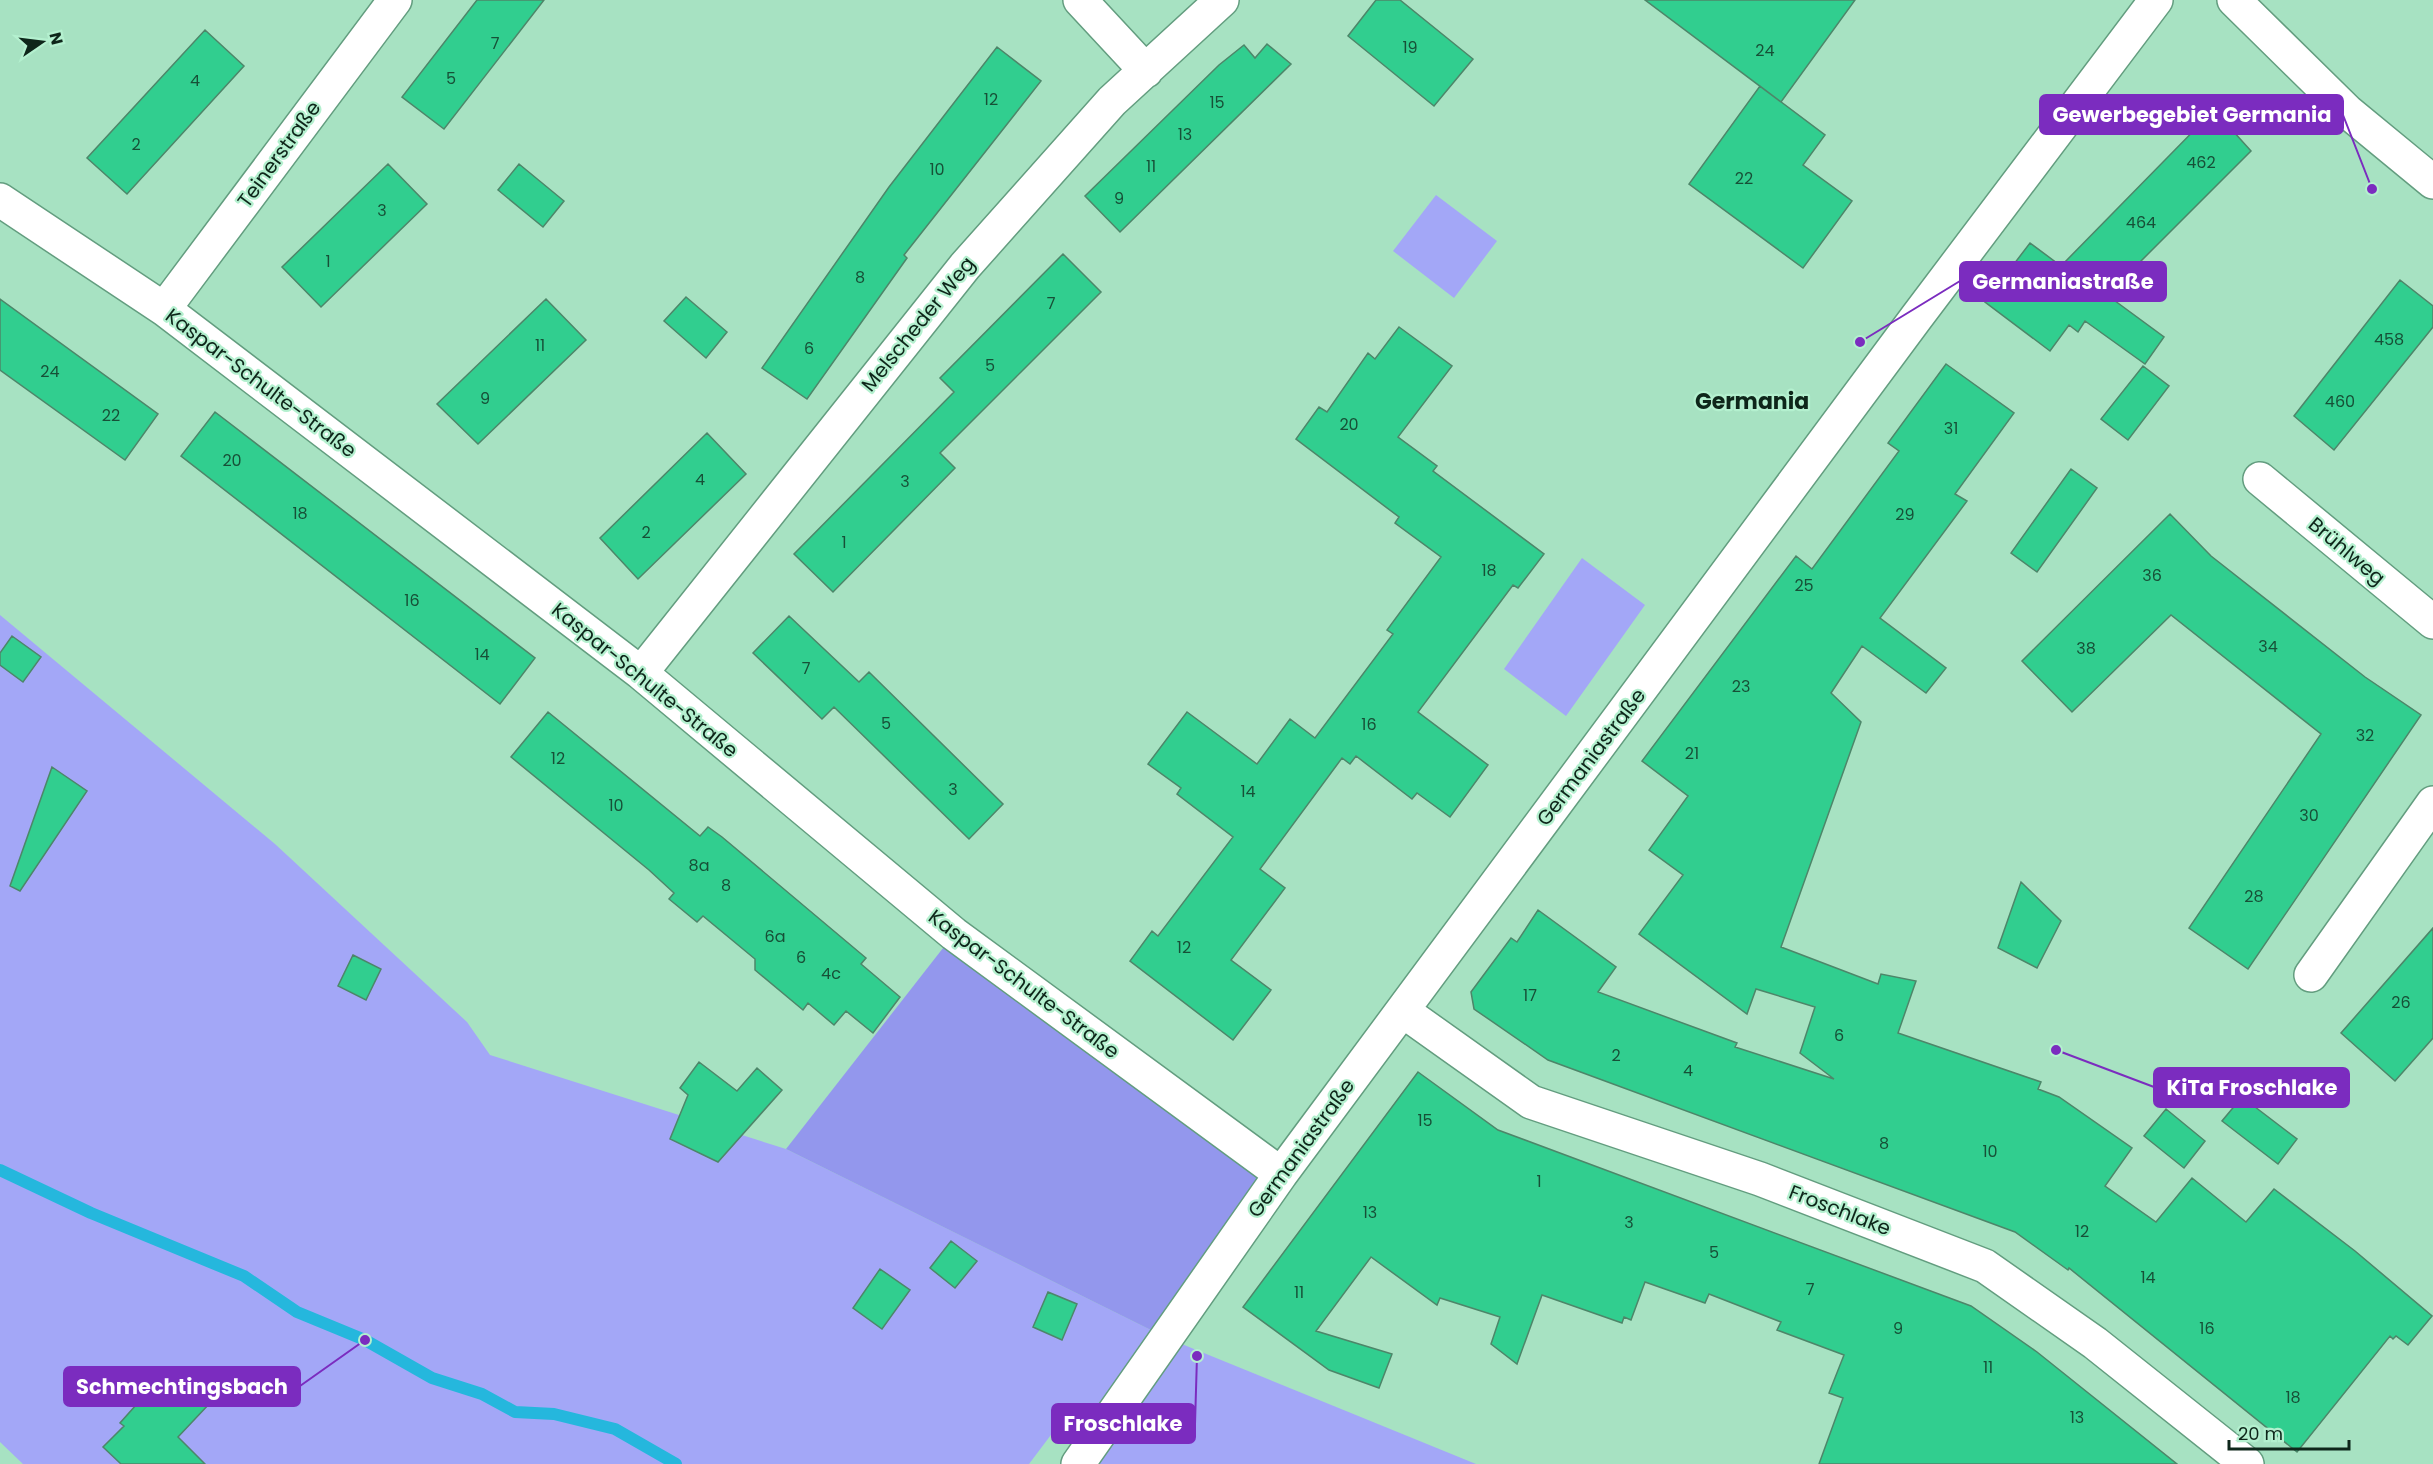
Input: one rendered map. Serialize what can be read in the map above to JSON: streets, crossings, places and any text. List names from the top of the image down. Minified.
{"streets":{"street":["Teinerstraße","Melscheder Weg","Kaspar-Schulte-Straße","Brühlweg","Germaniastraße","Froschlake"]},"crossings":[["Teinerstraße","Kaspar-Schulte-Straße"],["Melscheder Weg","Kaspar-Schulte-Straße"],["Kaspar-Schulte-Straße","Germaniastraße"],["Germaniastraße","Froschlake"]],"districts":["Germania"],"places":["Gewerbegebiet Germania","Germaniastraße","KiTa Froschlake","Schmechtingsbach","Froschlake"],"house_numbers":["7","19","24","5","4","12","15","13","2","462","11","10","22","9","3","464","1","8","7","458","11","6","5","24","9","460","22","20","31","20","4","3","18","29","2","1","18","36","25","16","34","38","14","7","23","5","16","32","21","12","3","14","10","30","8a","8","28","6a","12","6","4c","17","26","6","2","4","15","8","10","1","13","3","12","5","14","7","11","9","16","11","18","13"],"scale_bar":"20 m","north":"right"}
